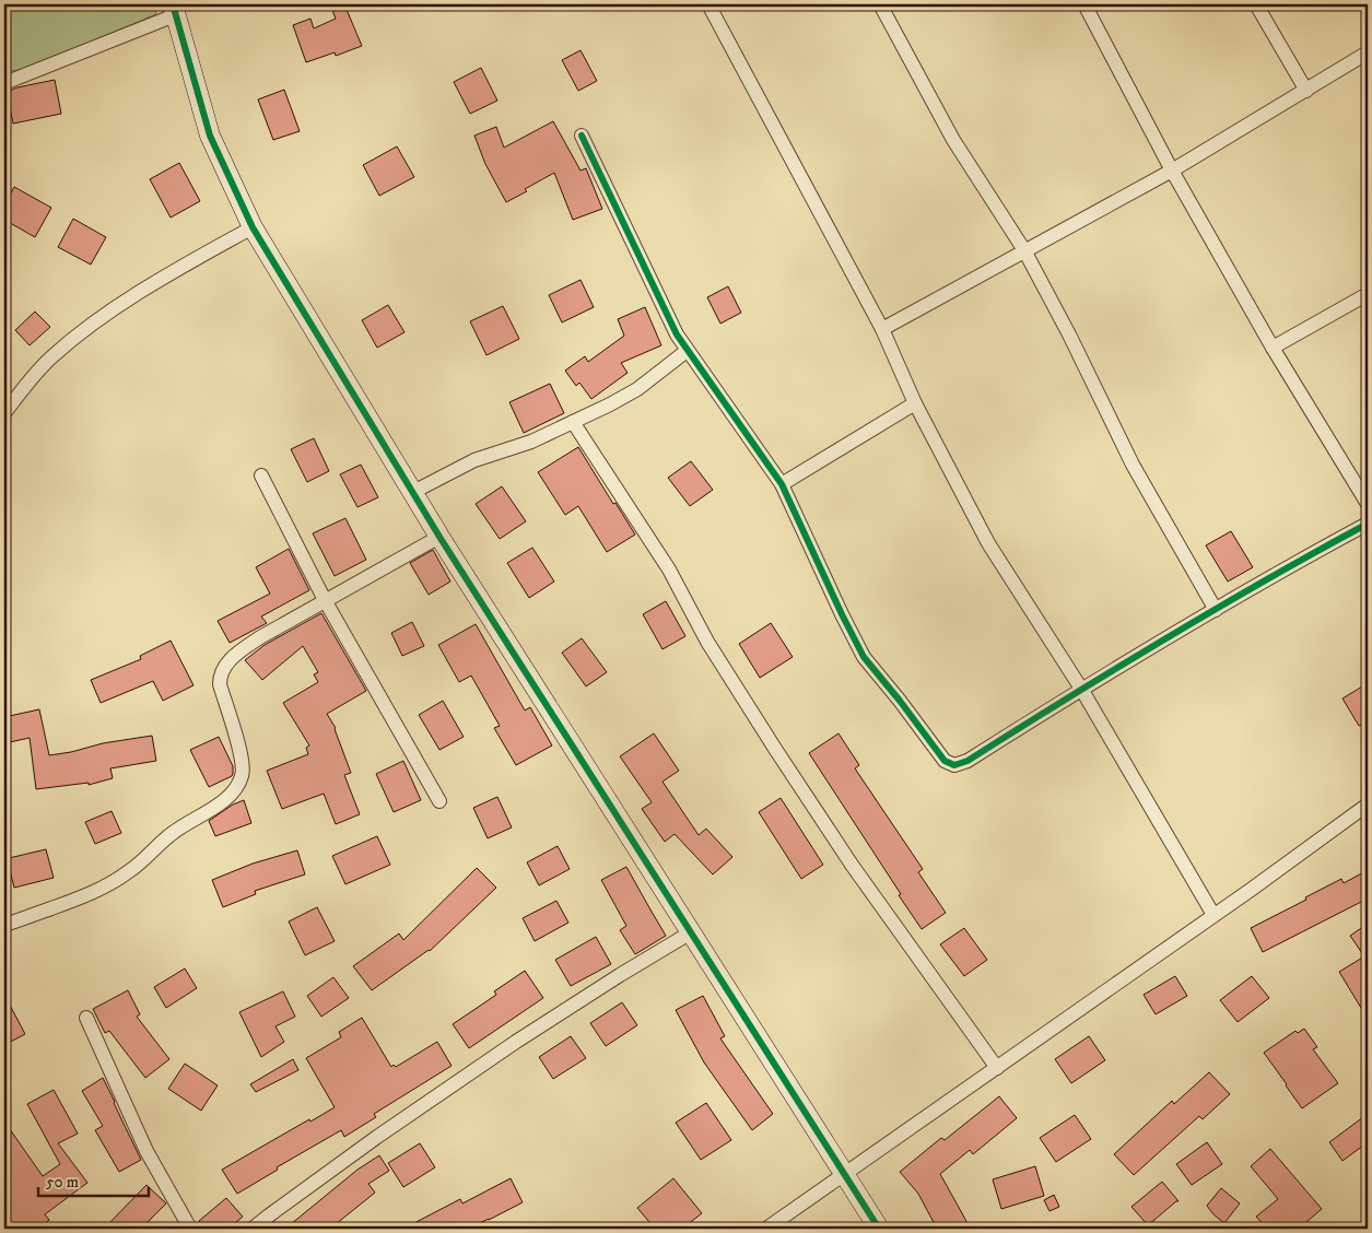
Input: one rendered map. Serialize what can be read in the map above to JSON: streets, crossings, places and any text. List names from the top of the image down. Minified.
{"scale_bar":"50 m"}
